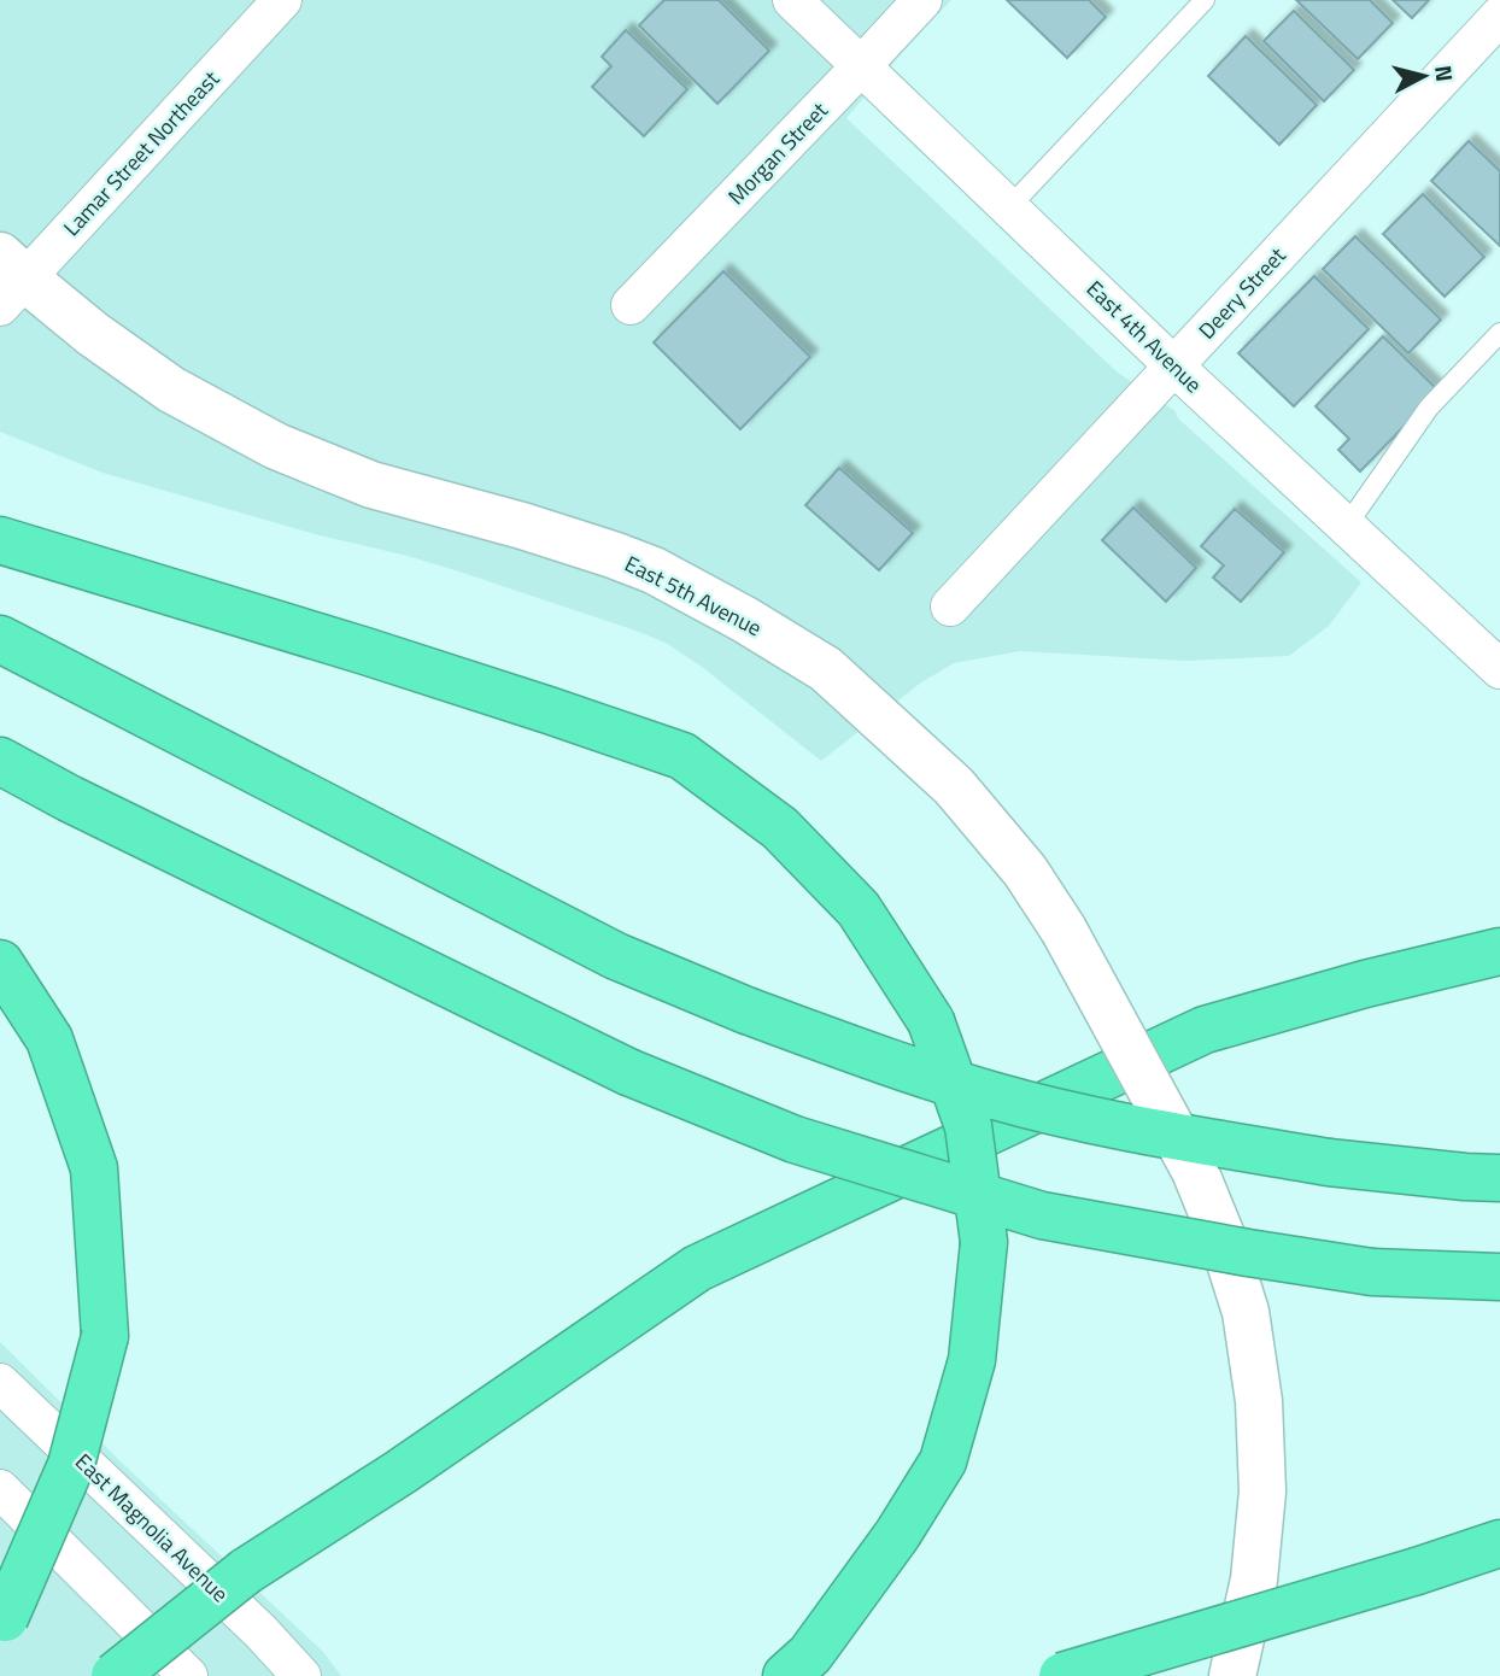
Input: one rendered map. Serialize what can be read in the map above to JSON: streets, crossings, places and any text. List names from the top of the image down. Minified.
{"streets":{"main road":["East 5th Avenue"],"street":["Lamar Street Northeast","Morgan Street","Deery Street","East 4th Avenue","East Magnolia Avenue"]},"crossings":[["Lamar Street Northeast","East 5th Avenue"],["Morgan Street","East 4th Avenue"],["Deery Street","East 4th Avenue"]],"north":"right"}
